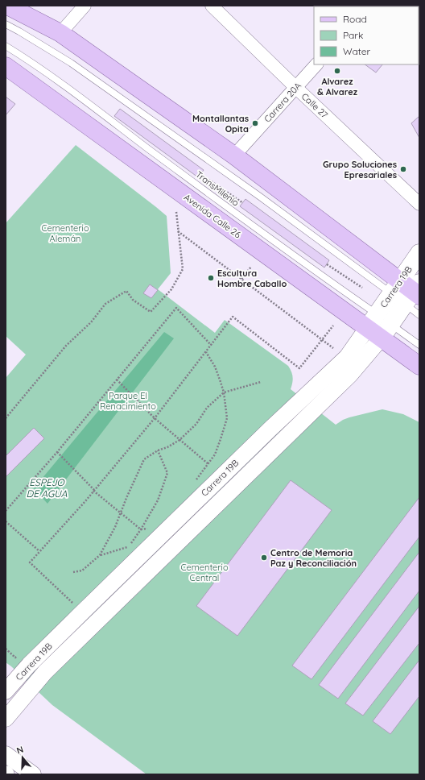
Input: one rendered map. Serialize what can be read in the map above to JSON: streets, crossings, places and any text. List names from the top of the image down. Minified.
{"streets":{"main road":["Avenida Calle 26","Carrera 19B"],"street":["Carrera 20A","Calle 27"],"lane":["TransMilenio"]},"crossings":[["Carrera 20A","Calle 27"],["TransMilenio","Avenida Calle 26"],["TransMilenio","Carrera 19B"],["Avenida Calle 26","Carrera 19B"]],"water":["ESPEJO DE AGUA"],"parks":["Cementerio Alemán","Parque El Renacimiento","Cementerio Central"],"places":["Alvarez & Alvarez","Montallantas Opita","Grupo Soluciones Epresariales","Escultura Hombre Caballo","Centro de Memoria Paz y Reconciliación"],"legend":["Road","Park","Water"],"north":"top"}
